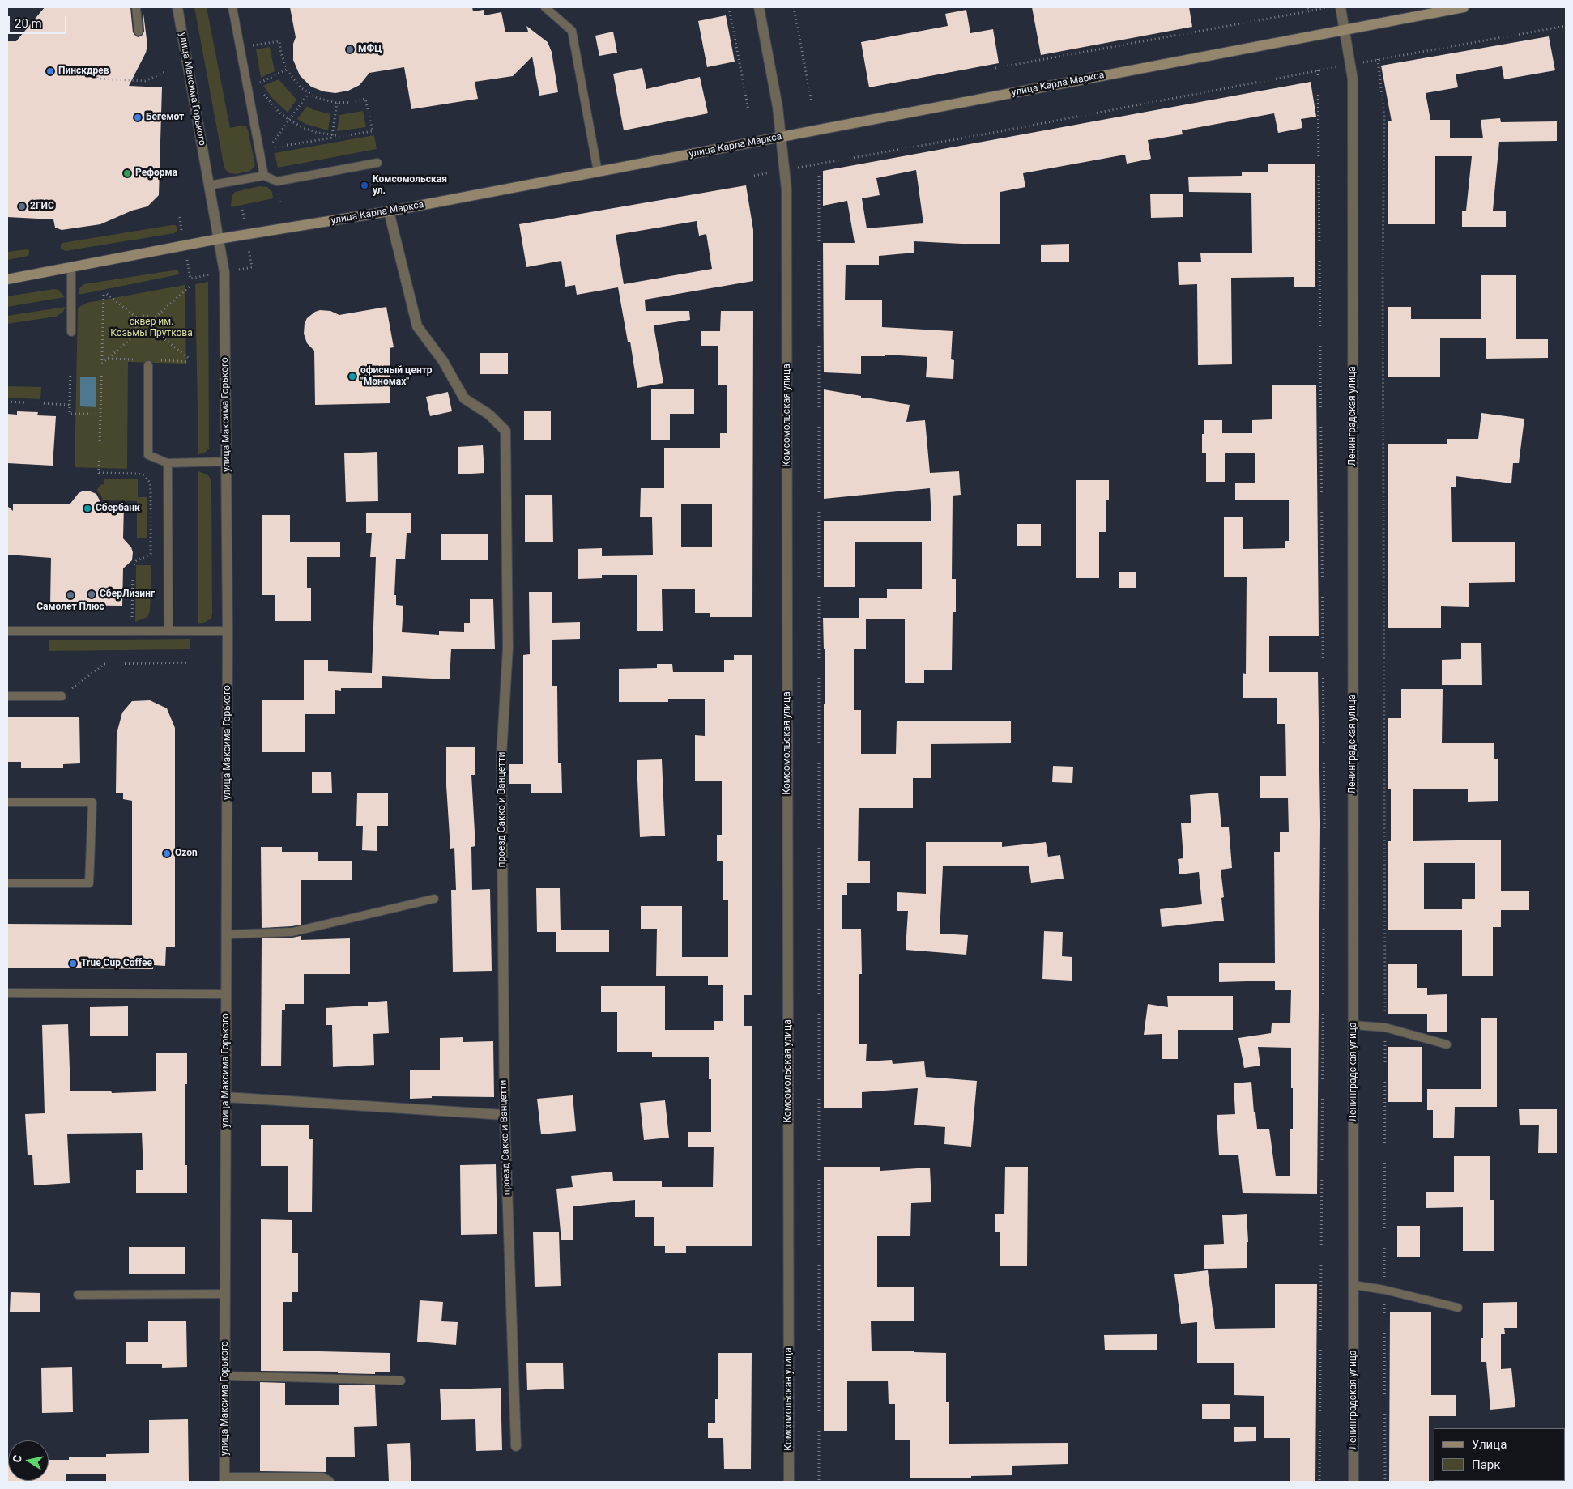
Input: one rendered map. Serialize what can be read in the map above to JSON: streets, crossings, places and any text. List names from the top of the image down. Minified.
{"streets":{"main road":["улица Карла Маркса"],"street":["улица Максима Горького","Комсомольская улица","Ленинградская улица","проезд Сакко и Ванцетти"]},"crossings":[["улица Карла Маркса","улица Максима Горького"],["улица Карла Маркса","Комсомольская улица"],["улица Карла Маркса","Ленинградская улица"],["улица Карла Маркса","проезд Сакко и Ванцетти"]],"parks":["сквер им. Козьмы Пруткова"],"places":["МФЦ","Пинскдрев","Бегемот","Реформа","Комсомольская ул.","2ГИС","офисный центр \"Мономах\"","Сбербанк","СберЛизинг","Самолет Плюс","Ozon","True Cup Coffee"],"legend":["Улица","Парк"],"scale_bar":"20 m","north":"left"}
